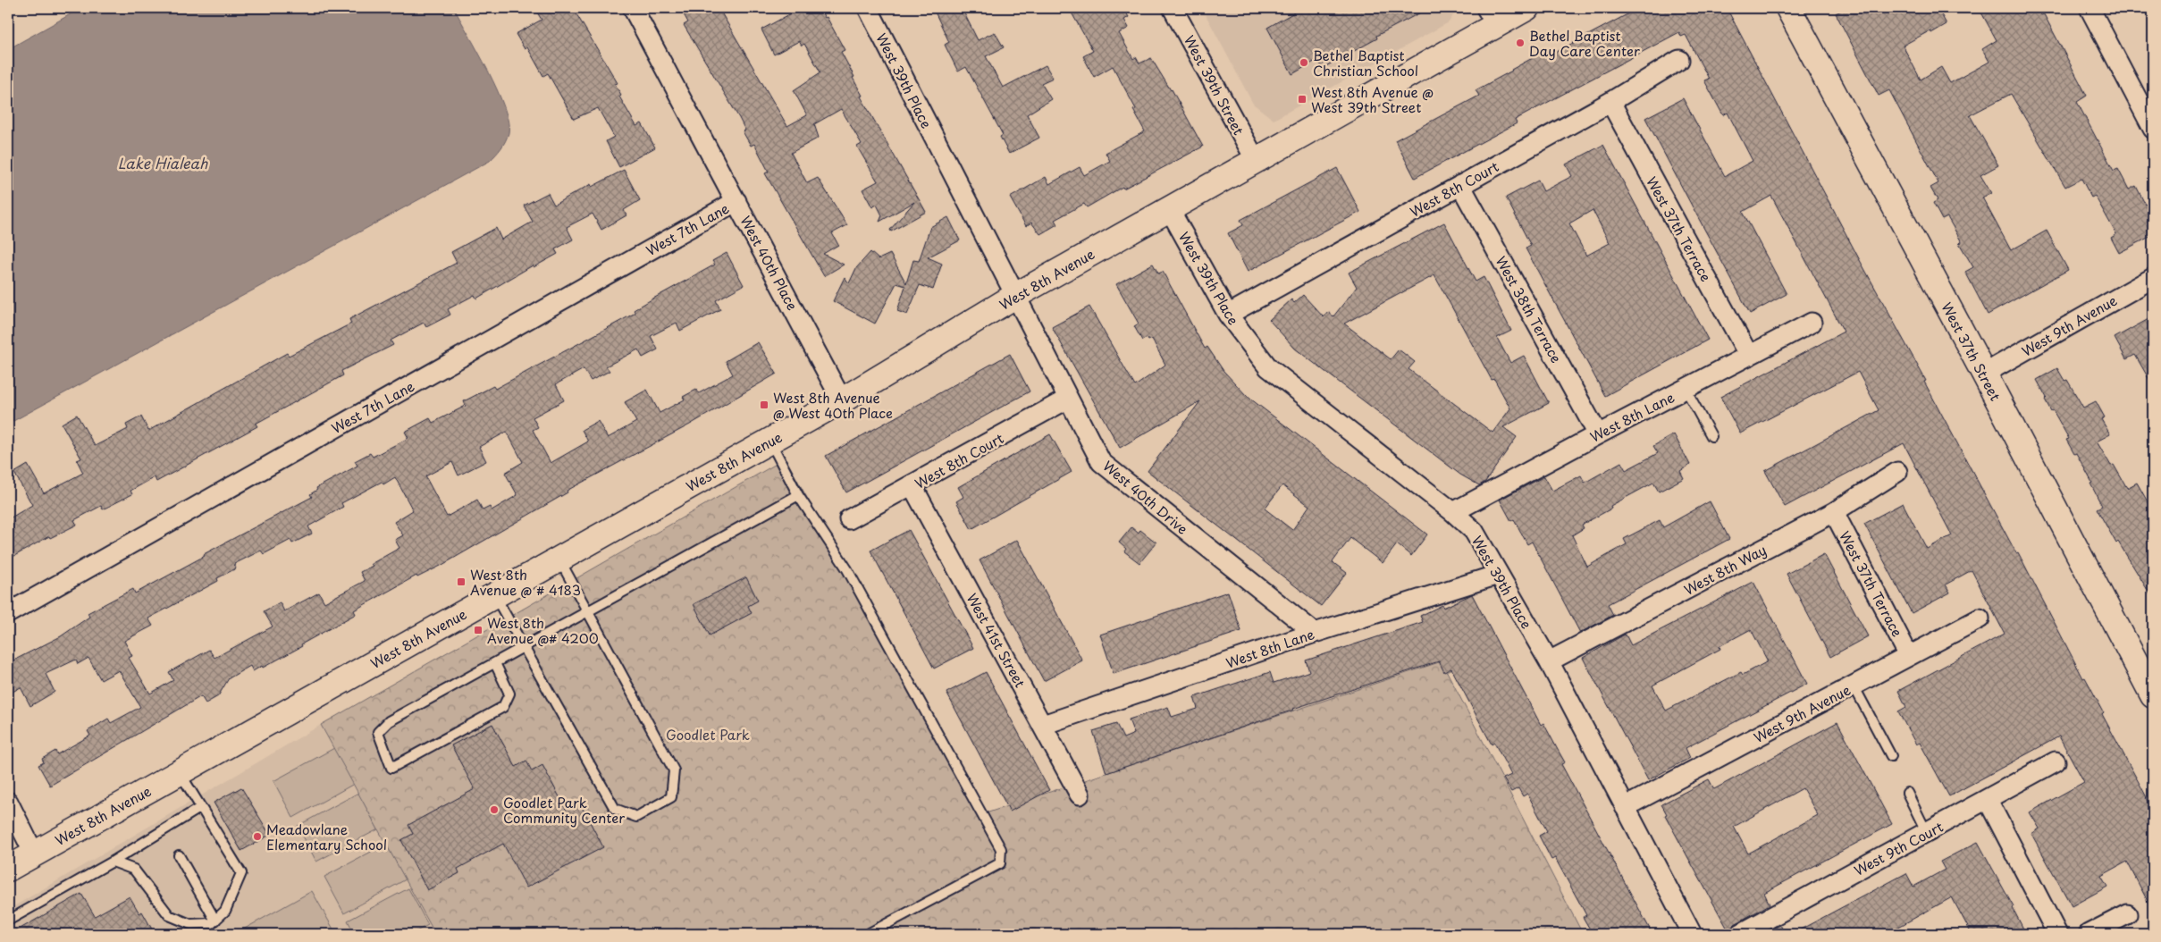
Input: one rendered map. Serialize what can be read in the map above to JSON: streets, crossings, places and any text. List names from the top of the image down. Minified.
{"streets":{"street":["West 39th Place","West 39th Street","West 8th Court","West 7th Lane","West 37th Terrace","West 40th Place","West 8th Avenue","West 38th Terrace","West 9th Avenue","West 37th Street","West 8th Lane","West 40th Drive","West 8th Way","West 41st Street","West 9th Court"]},"crossings":[["West 39th Place","West 8th Court"],["West 39th Place","West 8th Avenue"],["West 39th Place","West 9th Avenue"],["West 39th Place","West 8th Lane"],["West 39th Place","West 40th Drive"],["West 39th Place","West 8th Way"],["West 39th Street","West 8th Avenue"],["West 8th Court","West 37th Terrace"],["West 8th Court","West 38th Terrace"],["West 8th Court","West 40th Drive"],["West 8th Court","West 41st Street"],["West 7th Lane","West 40th Place"],["West 37th Terrace","West 9th Avenue"],["West 37th Terrace","West 8th Lane"],["West 37th Terrace","West 8th Way"],["West 40th Place","West 8th Avenue"],["West 8th Avenue","West 40th Drive"],["West 38th Terrace","West 8th Lane"],["West 9th Avenue","West 37th Street"],["West 8th Lane","West 40th Drive"],["West 8th Lane","West 41st Street"]],"water":["Lake Hialeah"],"parks":["Goodlet Park"],"places":{"other":["Bethel Baptist Day Care Center","Bethel Baptist Christian School","Goodlet Park Community Center","Meadowlane Elementary School"],"transit":["West 8th Avenue @ West 39th Street","West 8th Avenue @ West 40th Place","West 8th Avenue @ # 4183","West 8th Avenue @# 4200"]}}
